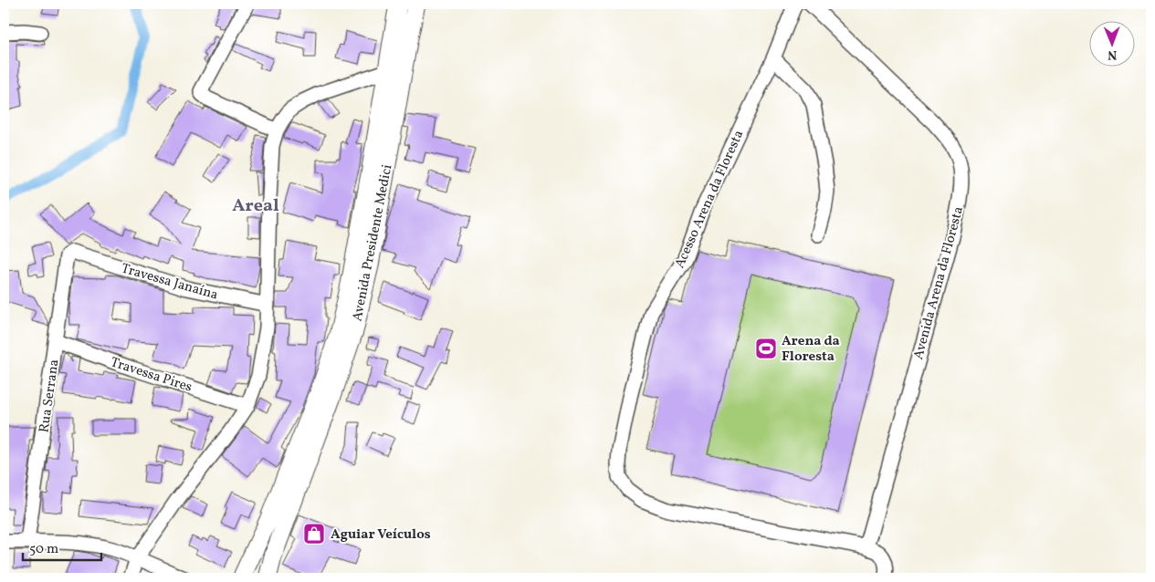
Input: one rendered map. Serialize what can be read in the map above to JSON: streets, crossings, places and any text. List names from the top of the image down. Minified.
{"streets":{"main road":["Avenida Presidente Medici"],"street":["Acesso Arena da Floresta","Travessa Janaína","Avenida Arena da Floresta","Travessa Pires","Rua Serrana"]},"crossings":[["Acesso Arena da Floresta","Avenida Arena da Floresta"],["Travessa Janaína","Rua Serrana"],["Travessa Pires","Rua Serrana"]],"districts":["Areal"],"places":{"sports":["Arena da Floresta"],"shop":["Aguiar Veículos"]},"scale_bar":"50 m","north":"bottom"}
